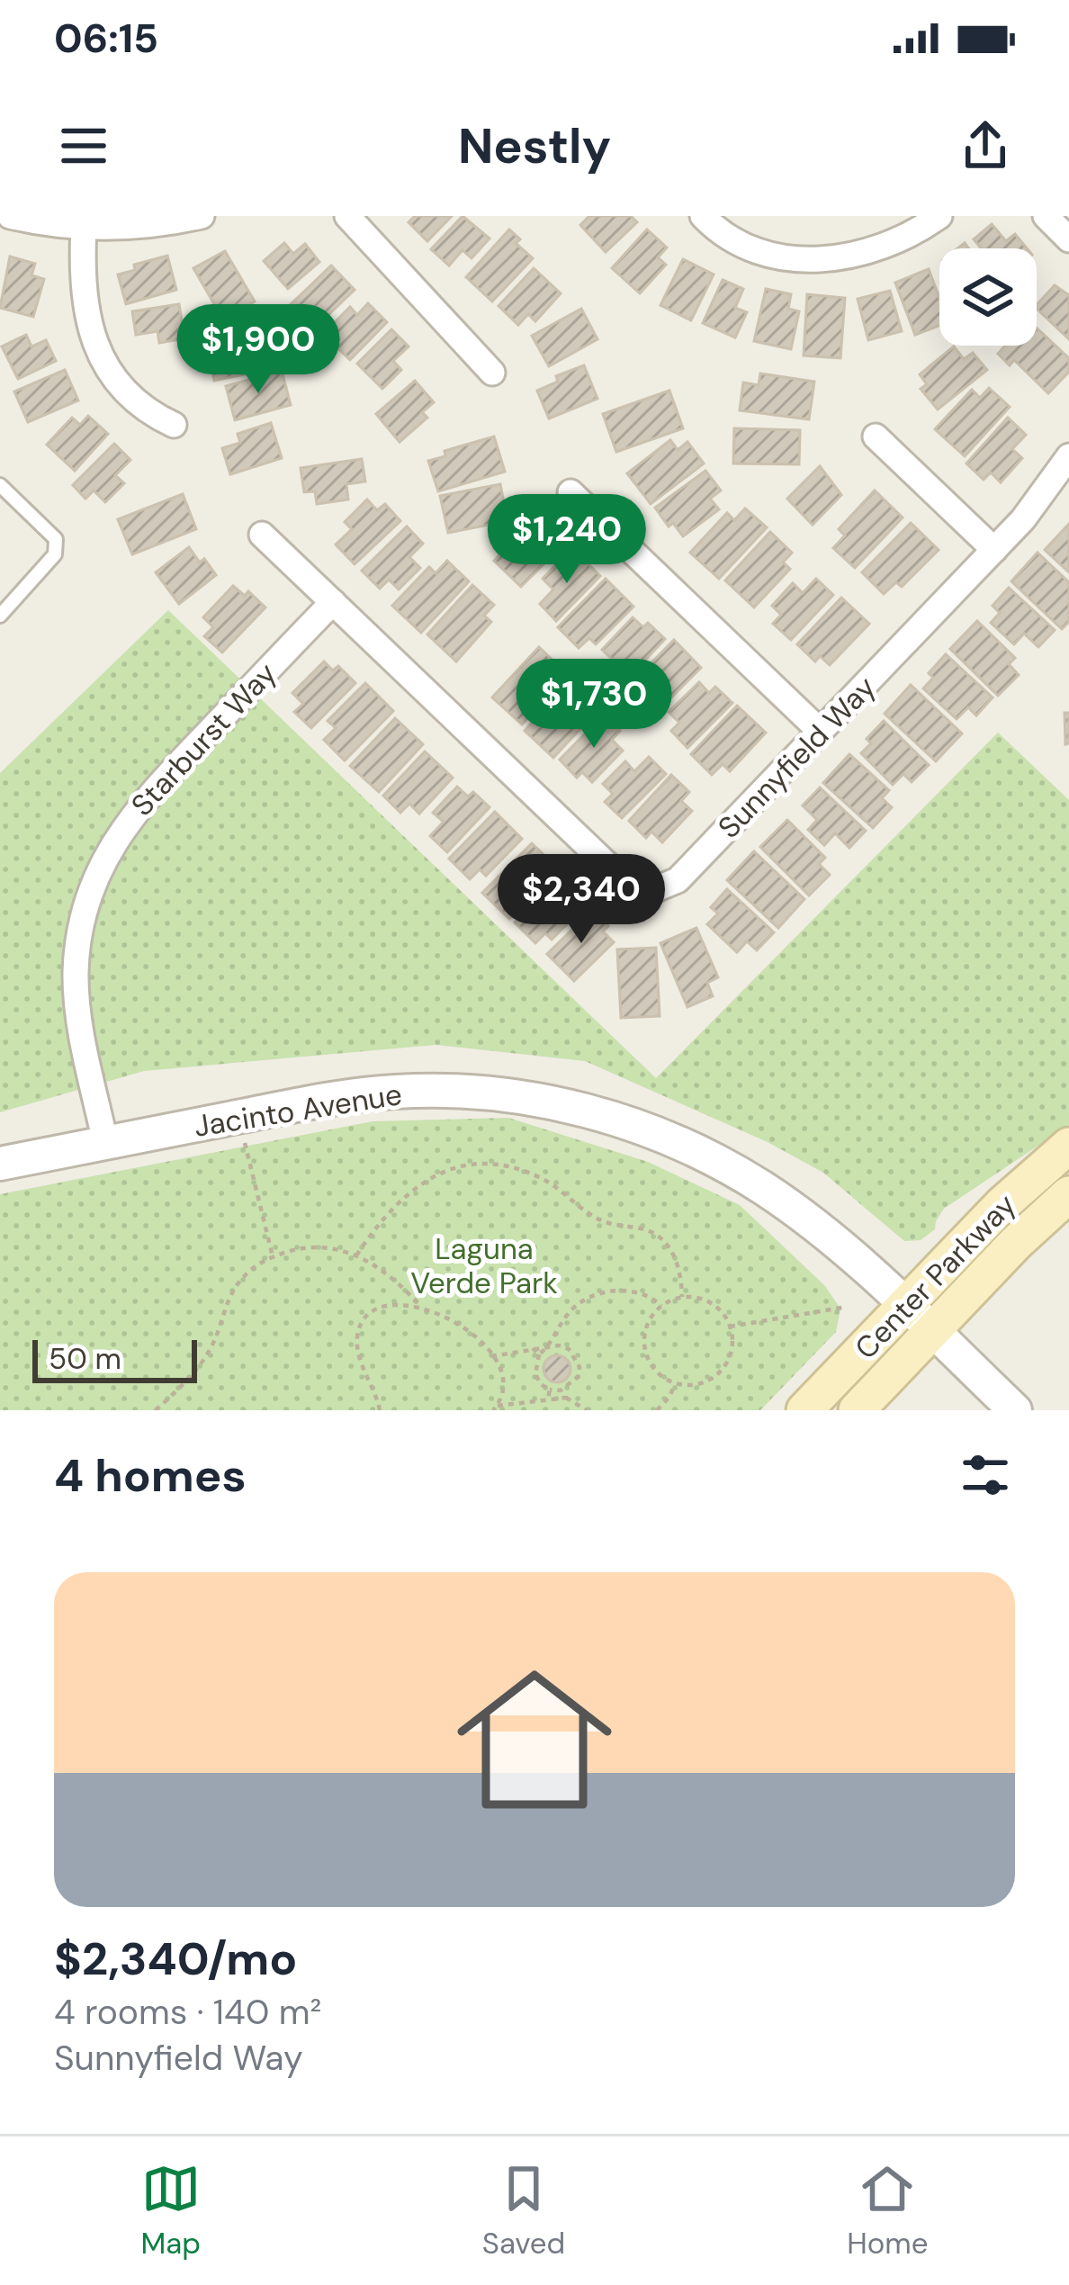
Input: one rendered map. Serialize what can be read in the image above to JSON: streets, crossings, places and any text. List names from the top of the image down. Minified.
{"streets":{"main road":["Center Parkway"],"street":["Starburst Way","Sunnyfield Way","Jacinto Avenue"]},"crossings":[["Starburst Way","Sunnyfield Way"],["Starburst Way","Jacinto Avenue"],["Jacinto Avenue","Center Parkway"]],"parks":["Laguna Verde Park"],"scale_bar":"50 m","page":{"status":"06:15","header":"Nestly","price":["$1,900","$1,240","$1,730","$2,340"],"scale":"50 m","heading":"4 homes","list":[{"name":"$2,340/mo","note":"4 rooms · 140 m² · Sunnyfield Way"}],"tabs":["Map","Saved","Home"]}}
